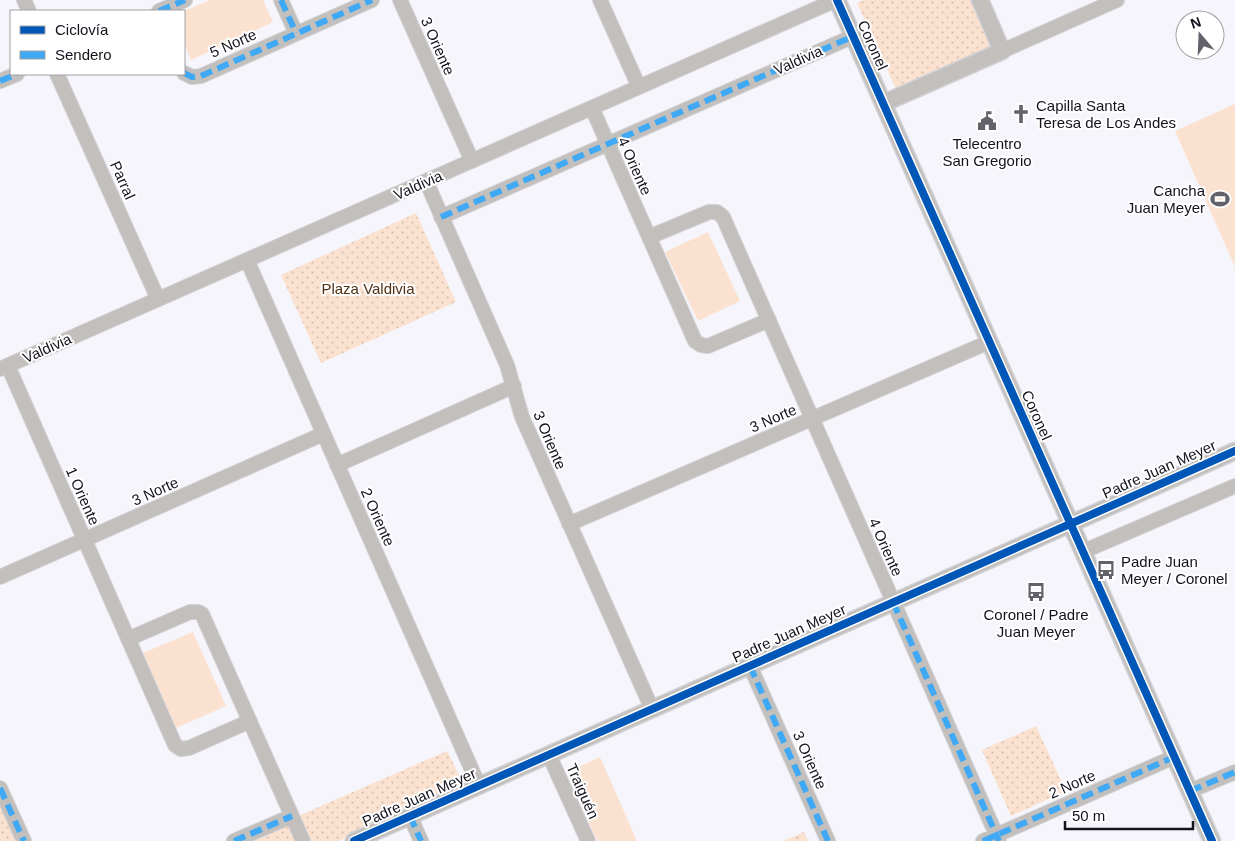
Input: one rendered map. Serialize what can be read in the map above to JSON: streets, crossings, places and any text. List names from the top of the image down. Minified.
{"streets":{"street":["5 Norte","Coronel","3 Oriente","Valdivia","4 Oriente","Parral","3 Norte","Padre Juan Meyer","1 Oriente","2 Oriente","2 Norte","Traiguén"]},"crossings":[["Coronel","Valdivia"],["Coronel","3 Norte"],["Coronel","Padre Juan Meyer"],["Coronel","2 Norte"],["3 Oriente","Valdivia"],["3 Oriente","3 Norte"],["3 Oriente","Padre Juan Meyer"],["Valdivia","4 Oriente"],["Valdivia","Parral"],["Valdivia","1 Oriente"],["Valdivia","2 Oriente"],["4 Oriente","3 Norte"],["4 Oriente","Padre Juan Meyer"],["4 Oriente","2 Norte"],["3 Norte","1 Oriente"],["3 Norte","2 Oriente"],["Padre Juan Meyer","2 Oriente"],["Padre Juan Meyer","Traiguén"]],"parks":["Plaza Valdivia"],"places":{"church":["Capilla Santa Teresa de Los Andes"],"public building":["Telecentro San Gregorio"],"sports":["Cancha Juan Meyer"],"bus stop":["Padre Juan Meyer / Coronel","Coronel / Padre Juan Meyer"]},"legend":["Ciclovía","Sendero"],"scale_bar":"50 m","north":"top"}
